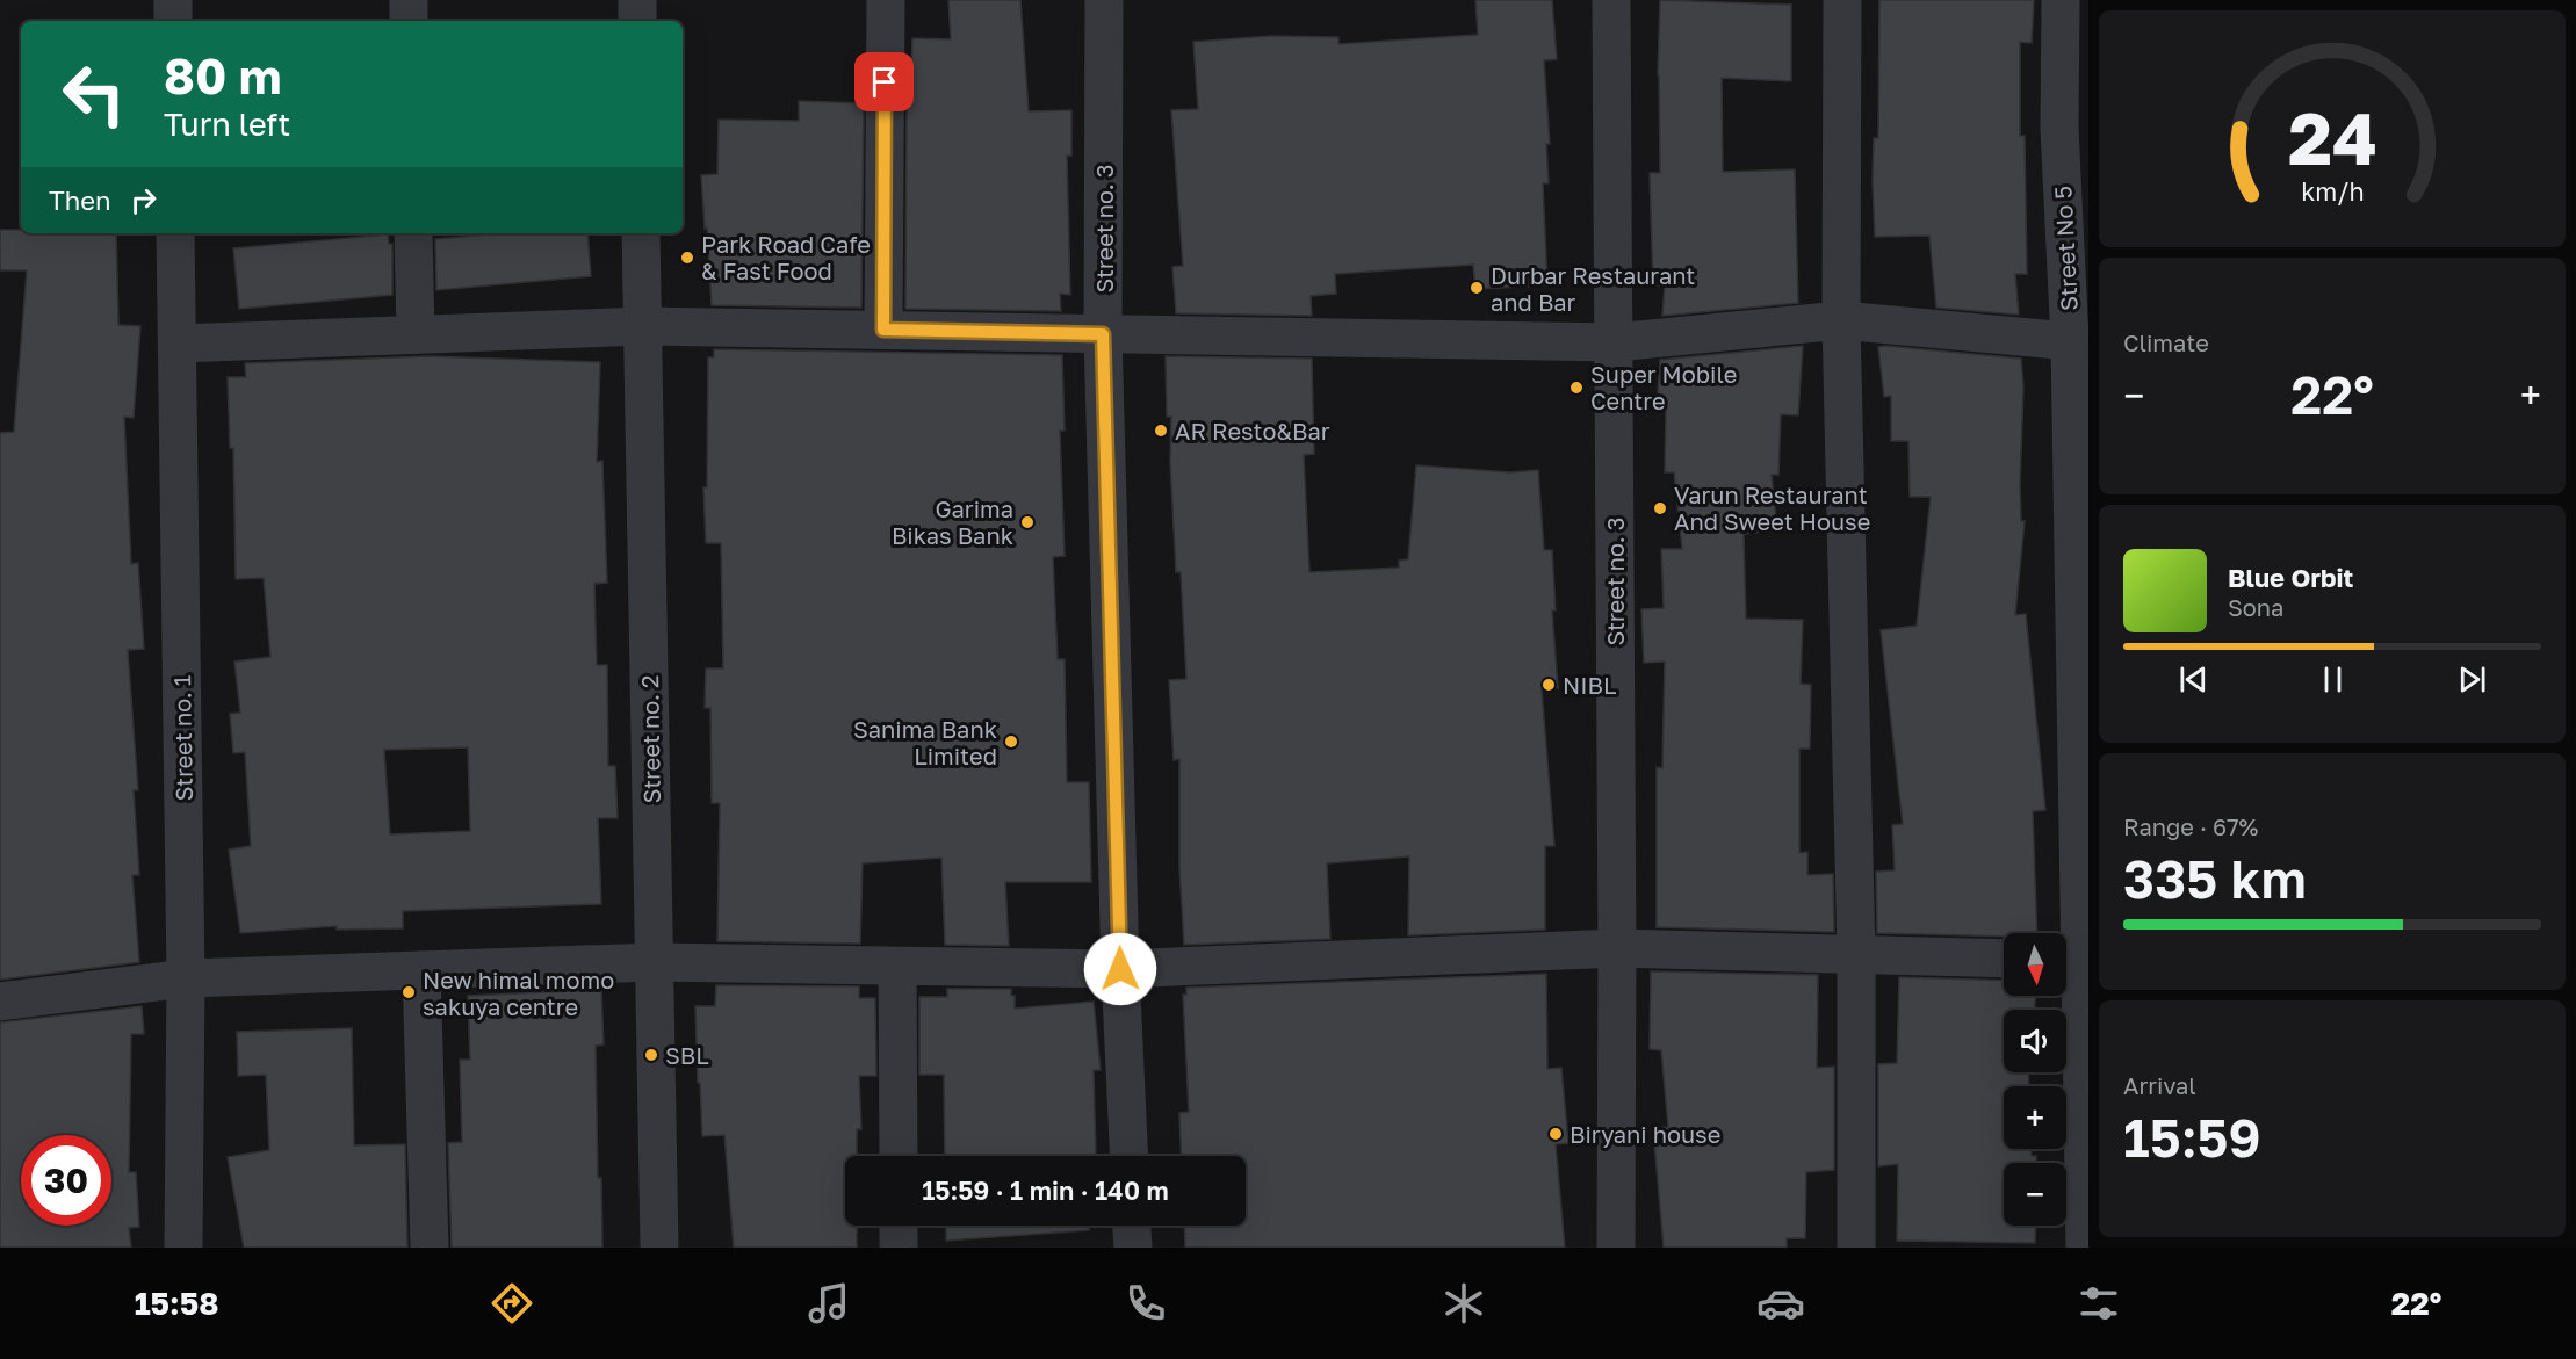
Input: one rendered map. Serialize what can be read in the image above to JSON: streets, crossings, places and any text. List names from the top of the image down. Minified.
{"streets":{"street":["Street no. 3","Street No 5","Street no. 1","Street no. 2"]},"places":["Park Road Cafe & Fast Food","Durbar Restaurant and Bar","Super Mobile Centre","AR Resto&Bar","Varun Restaurant And Sweet House","Garima Bikas Bank","NIBL","Sanima Bank Limited","New himal momo sakuya centre","SBL","Biryani house"],"north":"bottom","page":{"turn":["80 m","Turn left"],"then":"Then","tile":["Climate",["Range · 67%","335 km"],["Arrival","15:59"]],"heat":["−","22°","+"],"song":["Blue Orbit","Sona"],"map_buttons":["+","−"],"limit":"30","trip":"15:59 · 1 min · 140 m","tabs":["15:58","22°"],"gauge":["24","km/h"]}}
